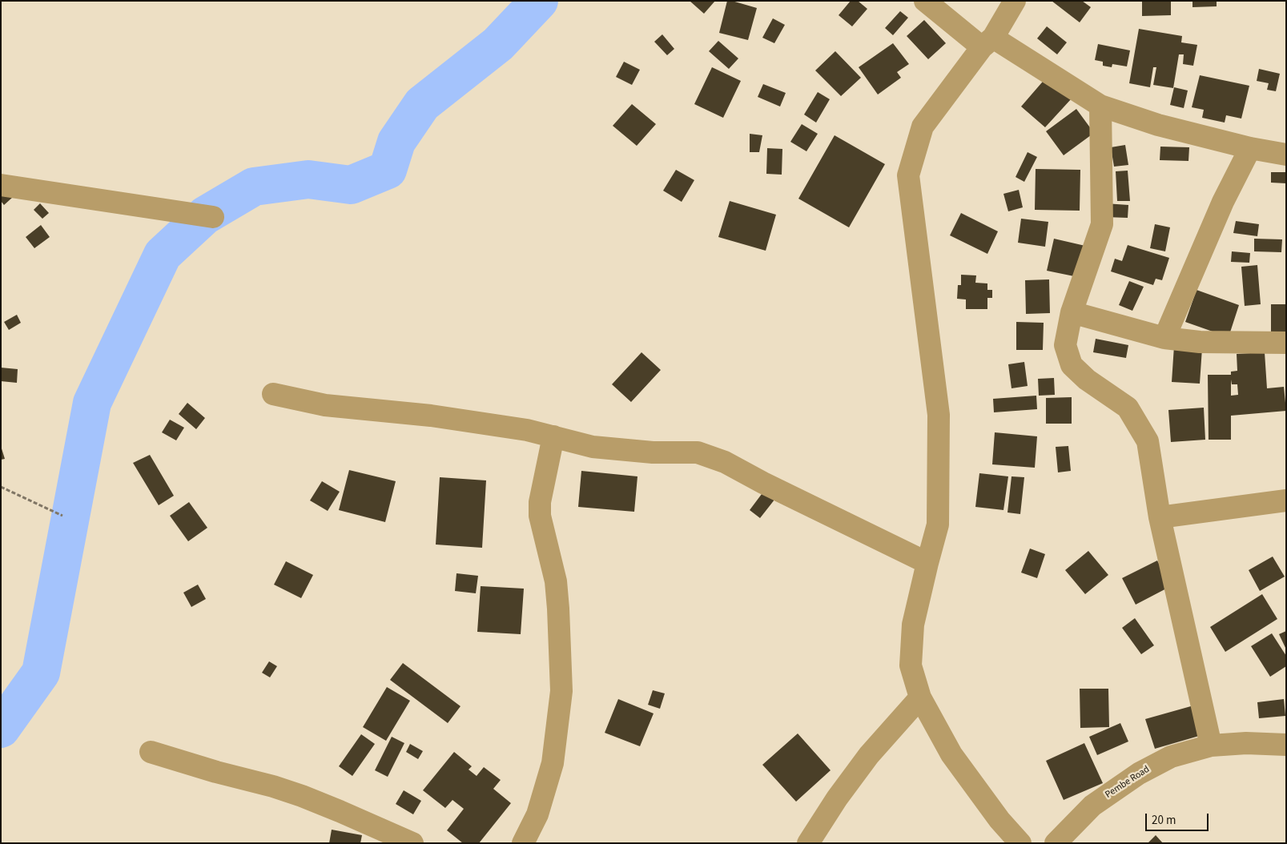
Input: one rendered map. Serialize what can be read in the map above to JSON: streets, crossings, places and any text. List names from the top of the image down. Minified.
{"streets":{"street":["Pembe Road"]},"scale_bar":"20 m"}
